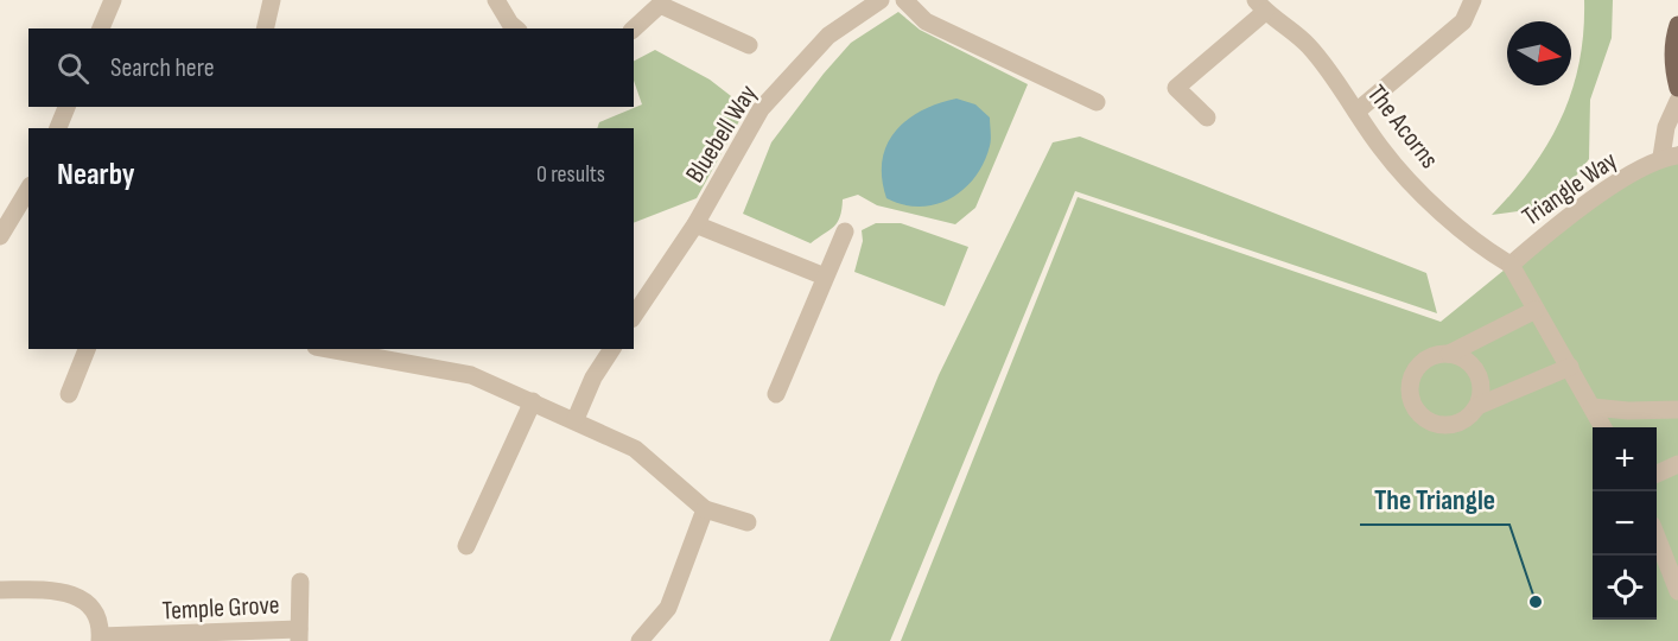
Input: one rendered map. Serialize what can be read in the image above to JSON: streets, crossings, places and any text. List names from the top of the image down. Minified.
{"streets":{"street":["The Acorns","Bluebell Way","Triangle Way","Temple Grove"]},"crossings":[["The Acorns","Triangle Way"]],"places":["The Triangle"],"north":"right","page":{"search":"Search here","heading":["Nearby","0 results"],"map_buttons":["+","−"]}}
